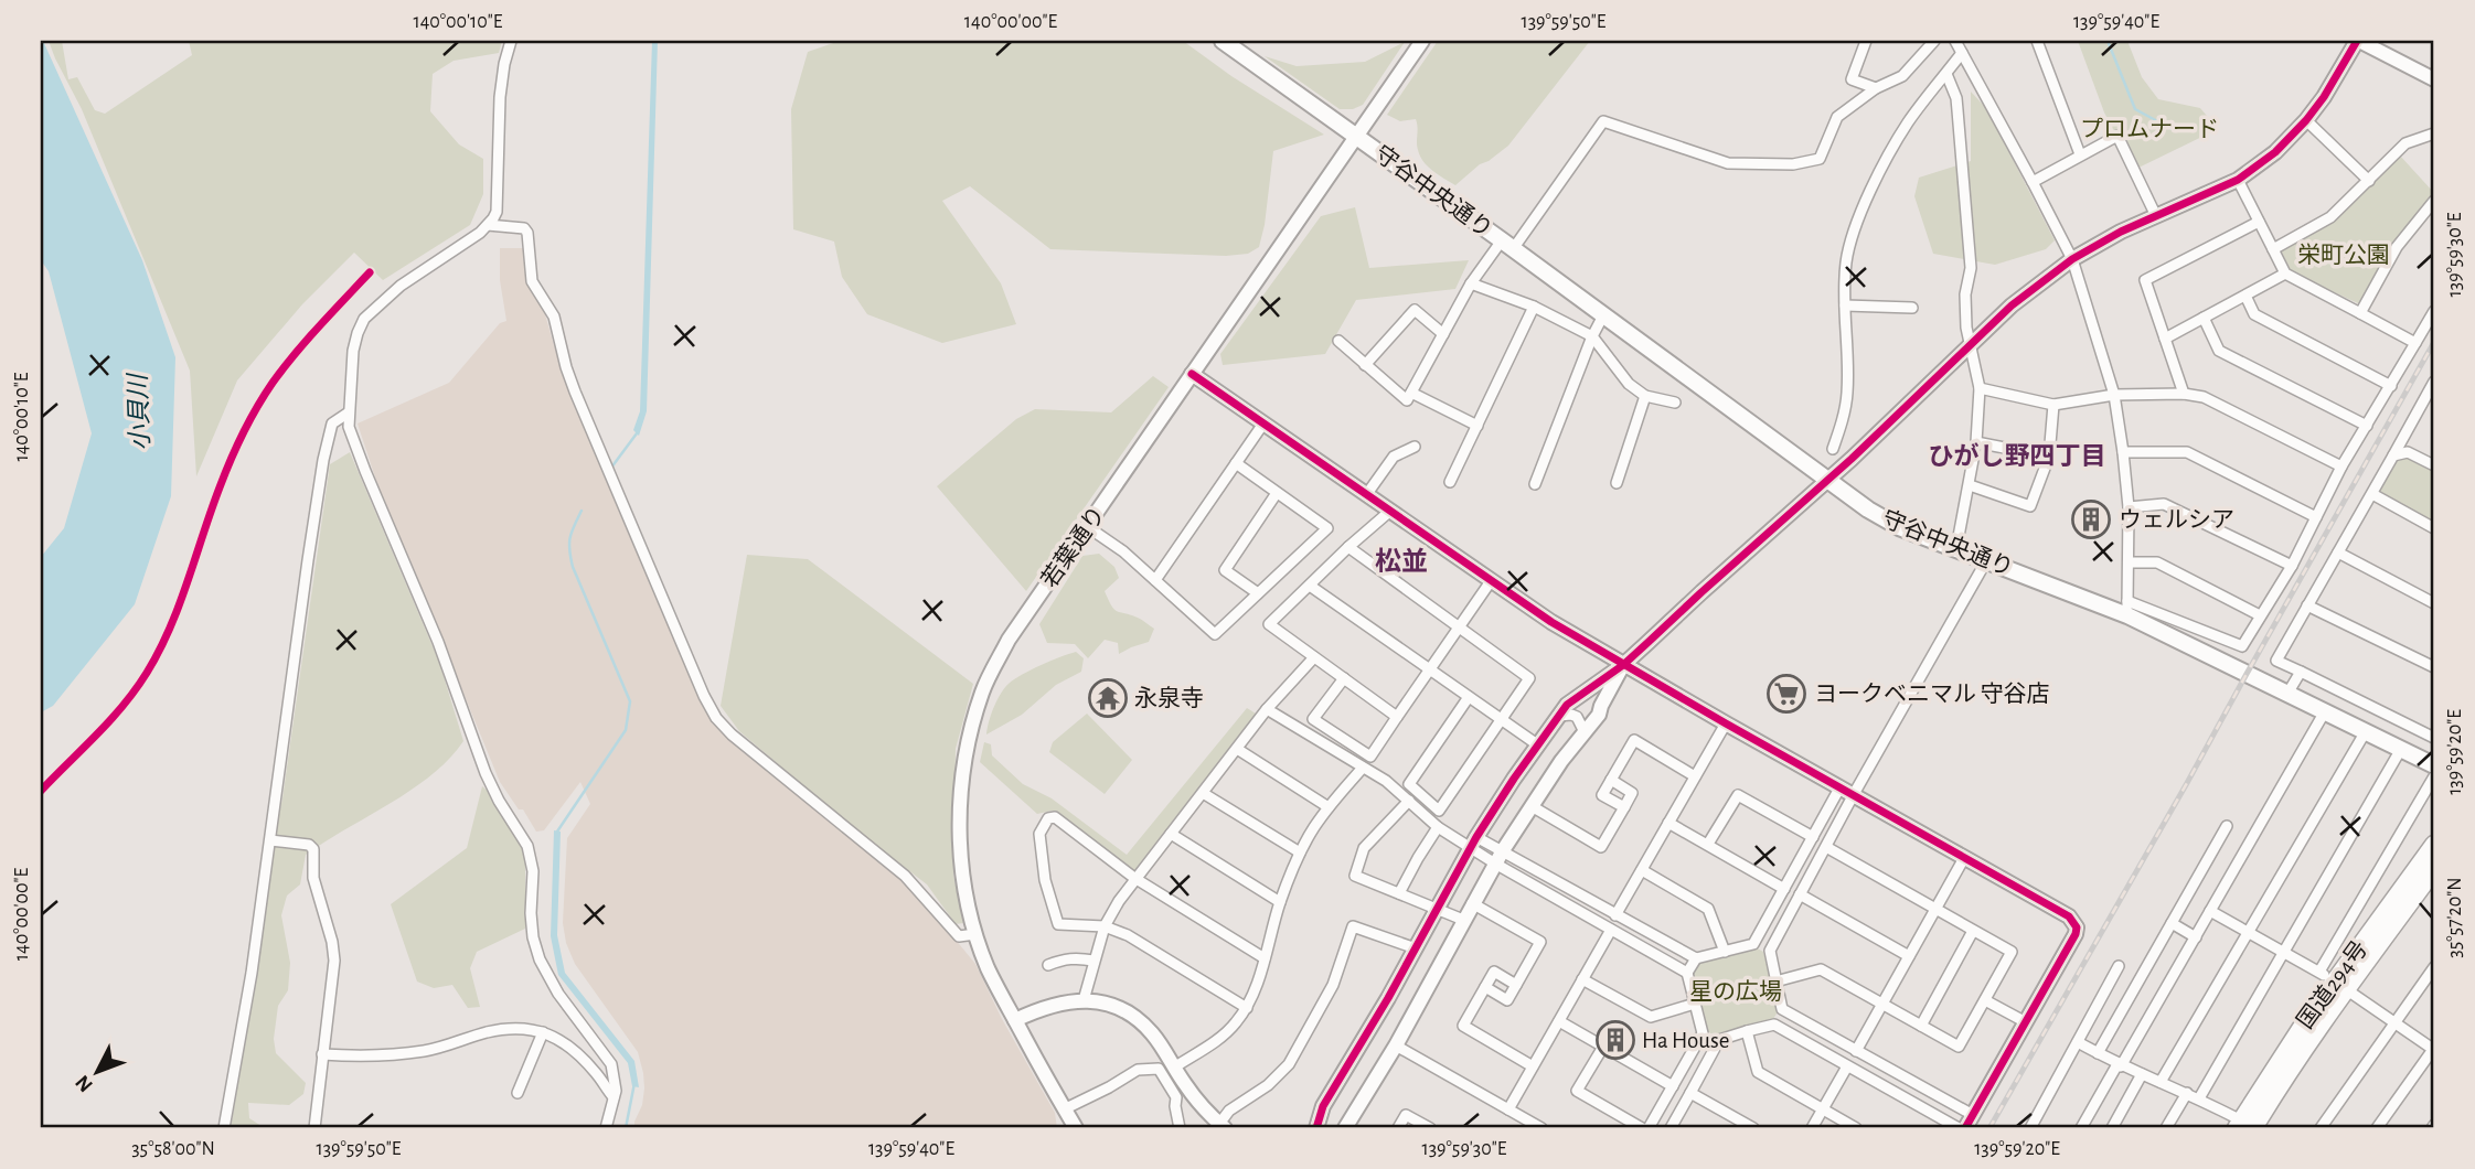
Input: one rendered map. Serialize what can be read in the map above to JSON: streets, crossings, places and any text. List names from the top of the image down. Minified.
{"streets":{"highway":["国道294号"],"main road":["守谷中央通り"],"street":["若葉通り"]},"crossings":[["守谷中央通り","若葉通り"]],"districts":["ひがし野四丁目","松並"],"water":["小貝川"],"parks":["プロムナード","栄町公園","星の広場"],"places":{"building":["ウェルシア","Ha House"],"supermarket":["ヨークベニマル 守谷店"],"temple":["永泉寺"]},"north":"bottom left","coordinates":["140°00'10\"E","140°00'00\"E","139°59'50\"E","139°59'40\"E","139°59'30\"E","139°59'20\"E","35°57'20\"N","35°58'00\"N"]}
